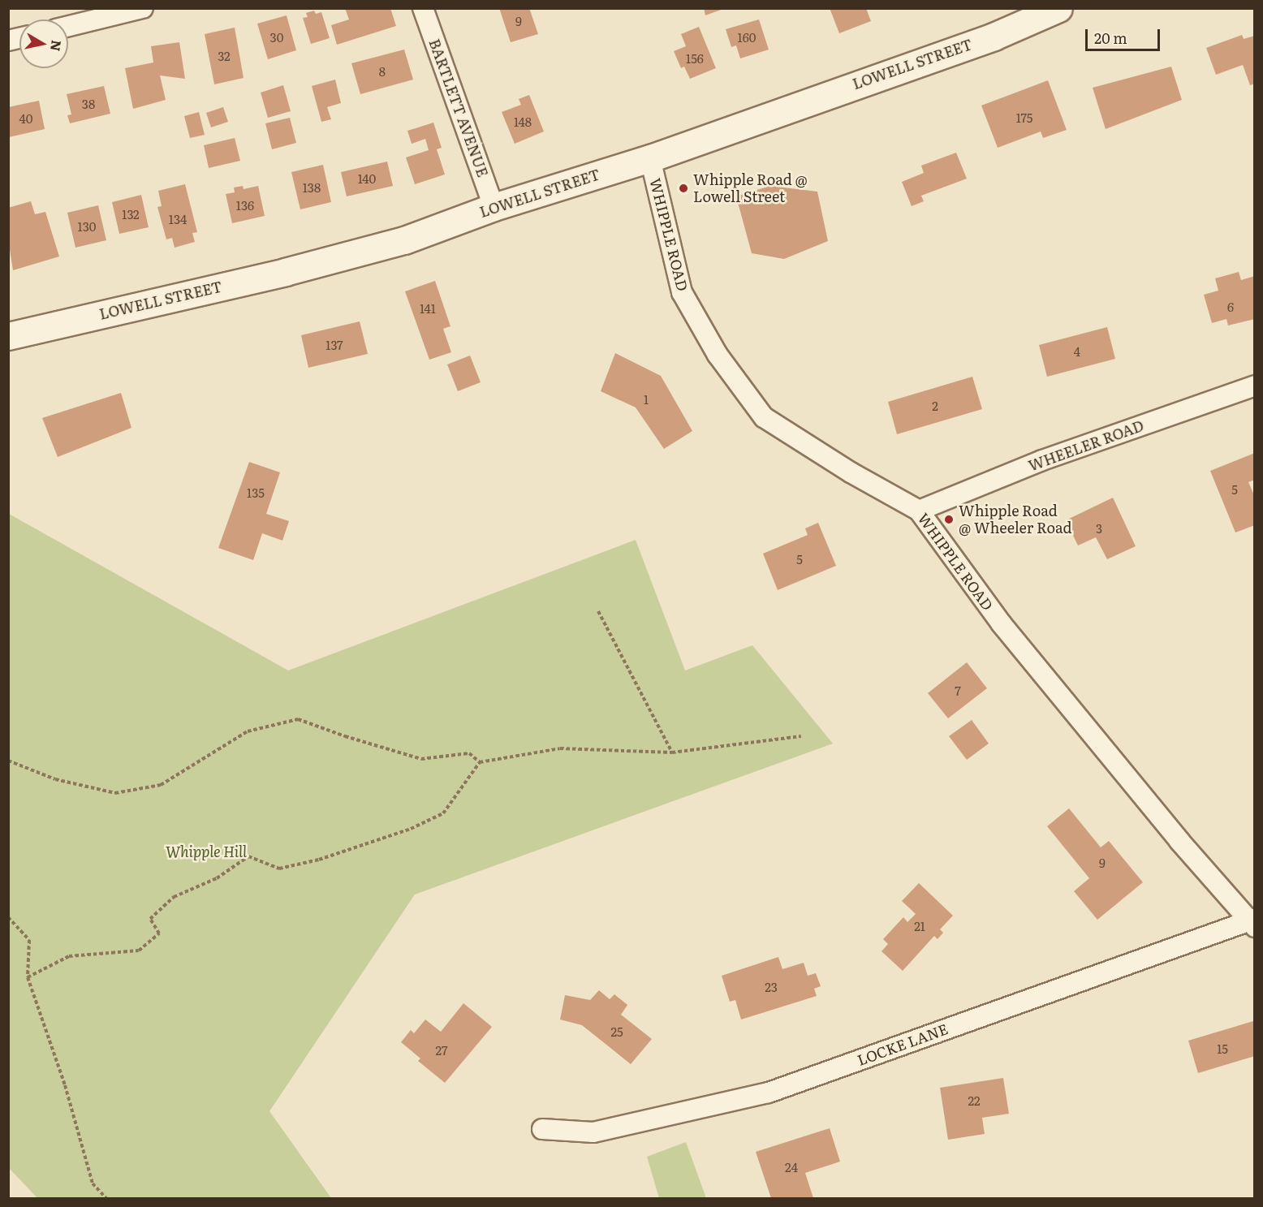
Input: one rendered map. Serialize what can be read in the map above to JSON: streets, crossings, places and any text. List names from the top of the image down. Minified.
{"streets":{"main road":["LOWELL STREET"],"street":["BARTLETT AVENUE","WHIPPLE ROAD","WHEELER ROAD","LOCKE LANE"]},"crossings":[["LOWELL STREET","BARTLETT AVENUE"],["LOWELL STREET","WHIPPLE ROAD"],["WHIPPLE ROAD","WHEELER ROAD"],["WHIPPLE ROAD","LOCKE LANE"]],"parks":["Whipple Hill"],"places":["Whipple Road @ Lowell Street","Whipple Road @ Wheeler Road"],"house_numbers":["9","30","160","32","156","8","38","175","40","148","140","138","136","132","134","130","6","141","137","4","1","2","5","135","3","5","7","9","21","23","25","15","27","22","24"],"scale_bar":"20 m","north":"right"}
